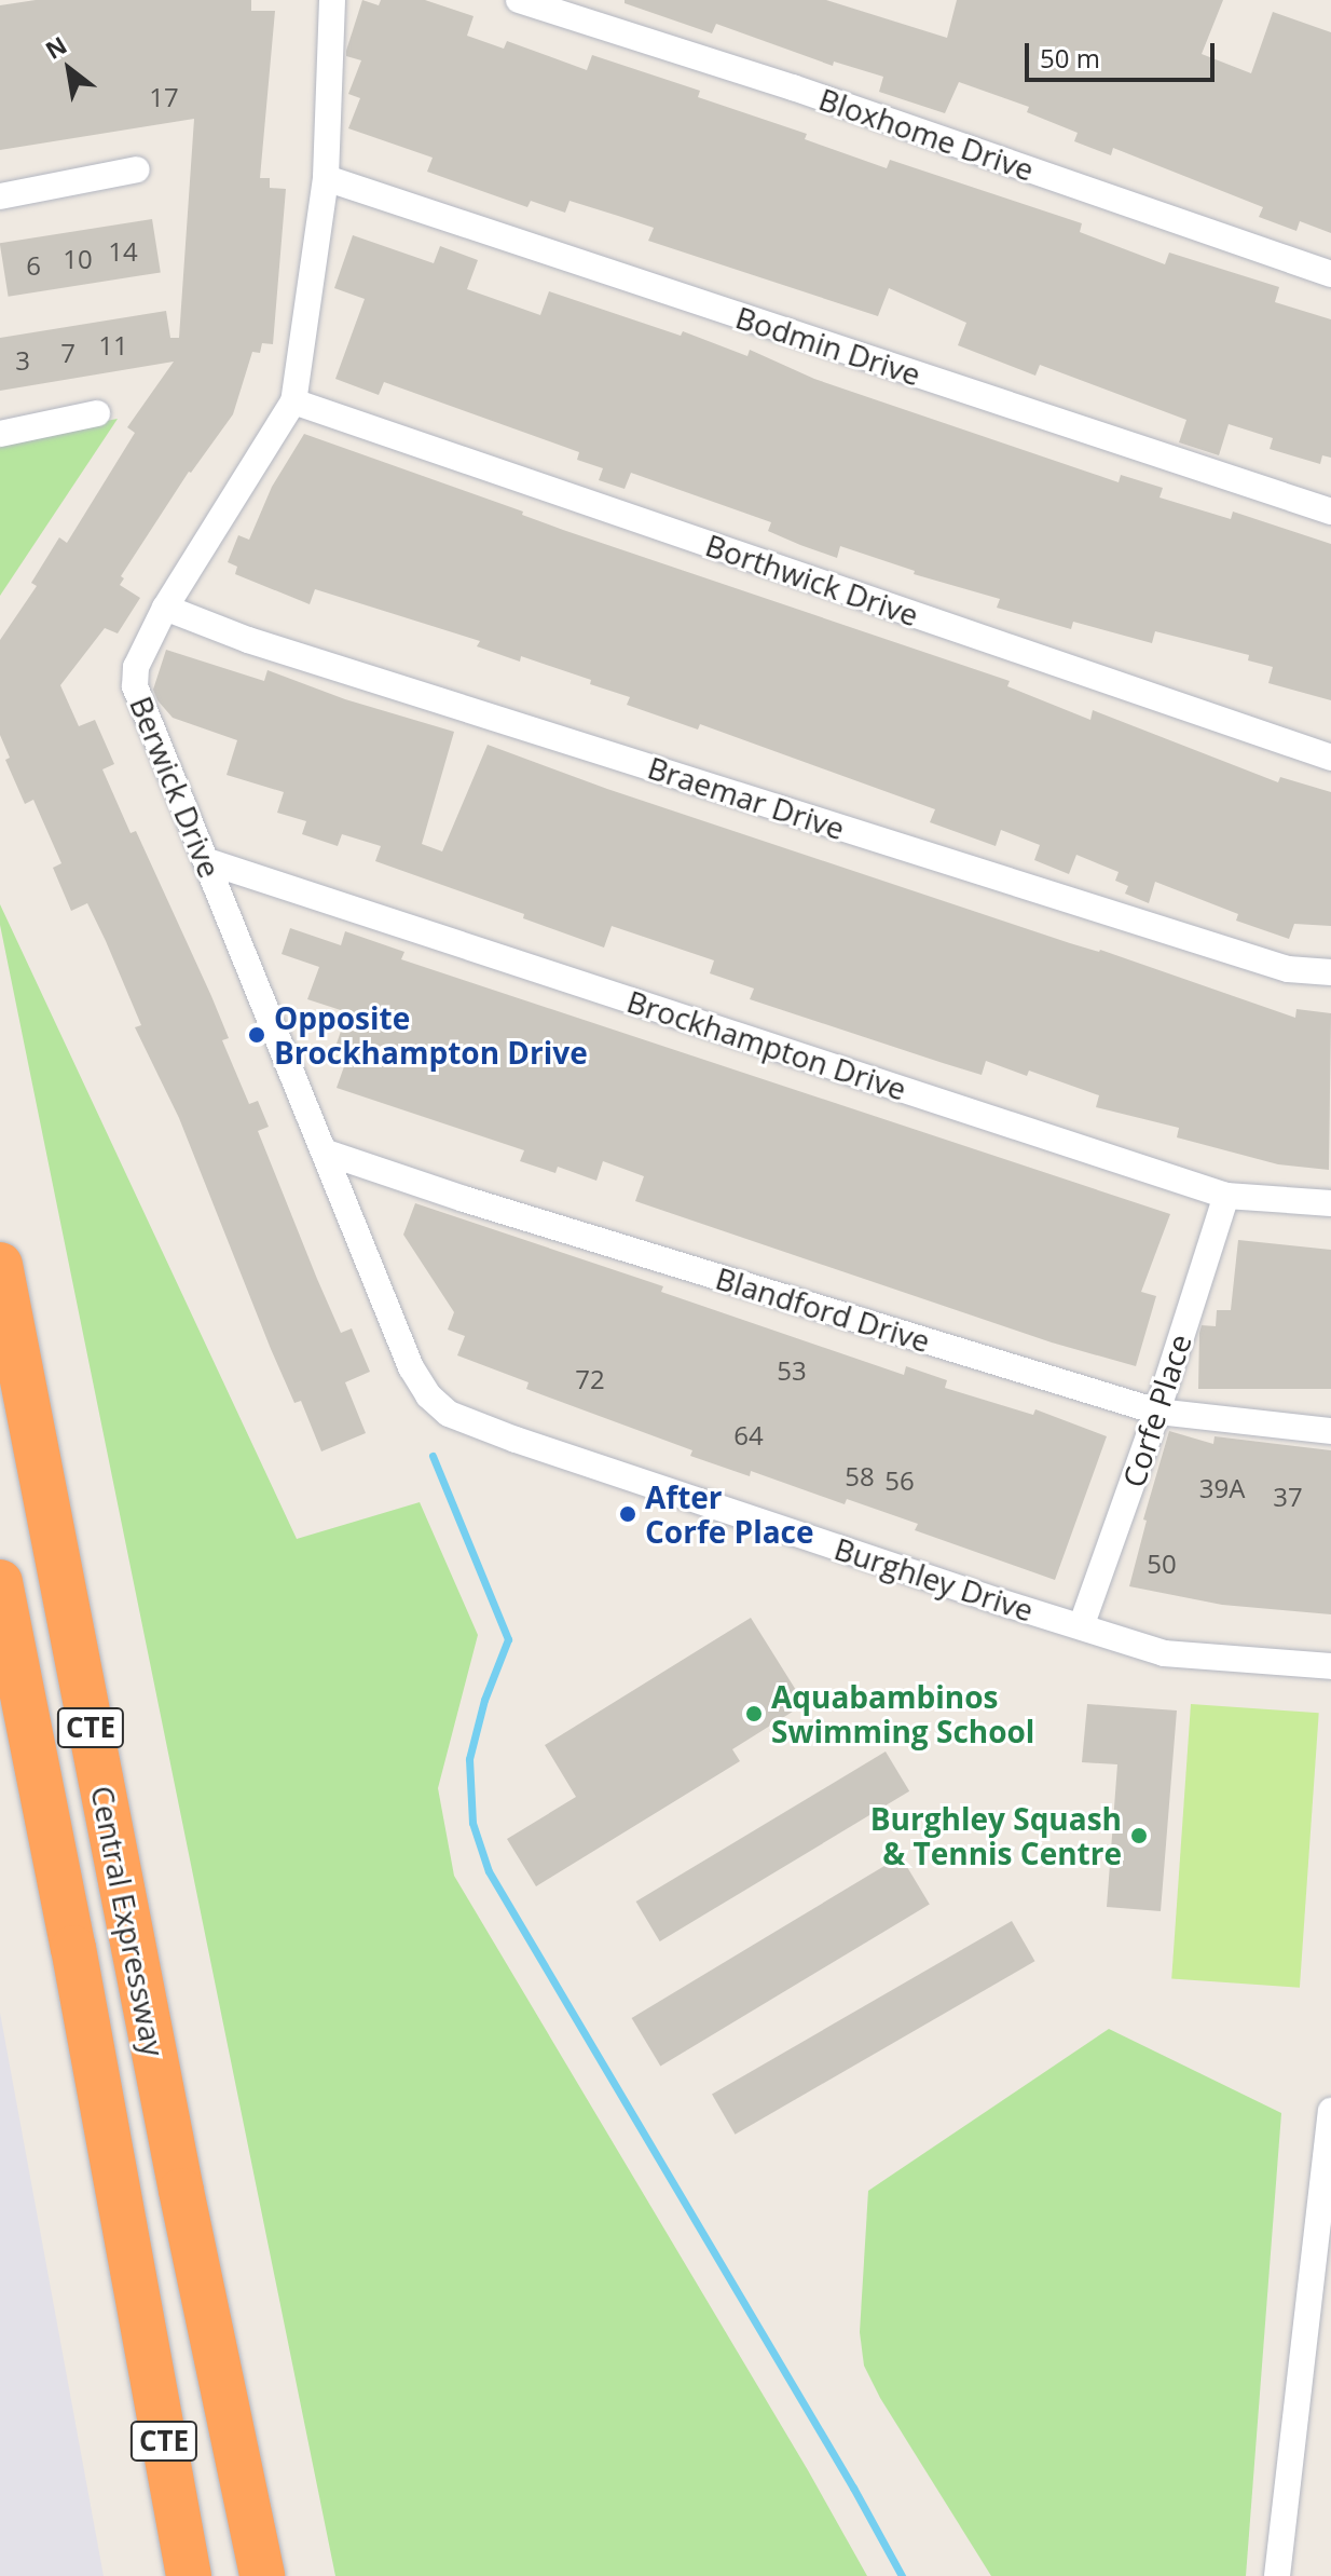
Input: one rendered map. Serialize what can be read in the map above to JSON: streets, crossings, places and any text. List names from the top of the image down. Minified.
{"streets":{"highway":["CTE","Central Expressway"],"street":["Bloxhome Drive","Bodmin Drive","Borthwick Drive","Berwick Drive","Braemar Drive","Brockhampton Drive","Blandford Drive","Corfe Place","Burghley Drive"]},"crossings":[["Bodmin Drive","Berwick Drive"],["Borthwick Drive","Berwick Drive"],["Berwick Drive","Braemar Drive"],["Berwick Drive","Brockhampton Drive"],["Berwick Drive","Blandford Drive"],["Berwick Drive","Burghley Drive"],["Brockhampton Drive","Corfe Place"],["Blandford Drive","Corfe Place"],["Corfe Place","Burghley Drive"]],"places":["Opposite Brockhampton Drive","After Corfe Place","Aquabambinos Swimming School","Burghley Squash & Tennis Centre"],"house_numbers":["17","14","10","6","11","7","3","53","72","64","58","56","39A","37","50"],"scale_bar":"50 m","north":"top left"}
